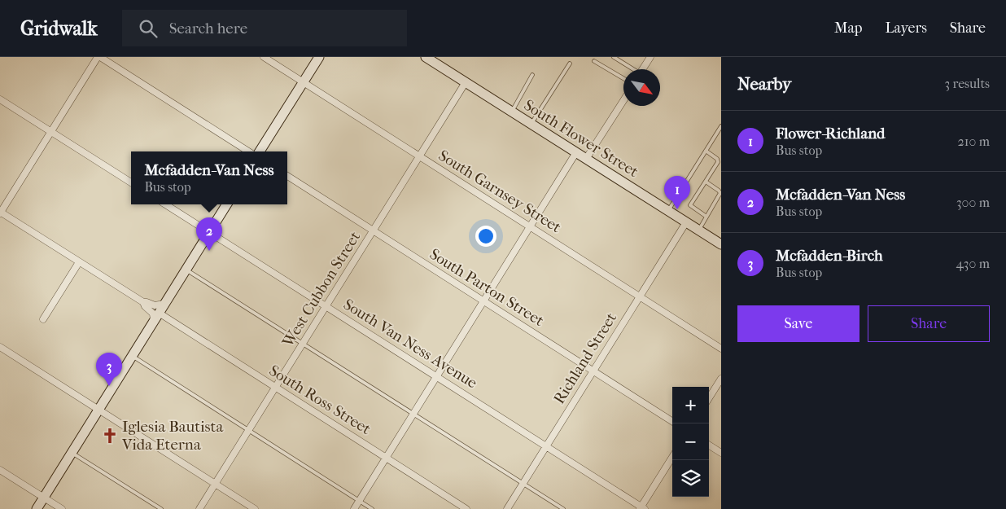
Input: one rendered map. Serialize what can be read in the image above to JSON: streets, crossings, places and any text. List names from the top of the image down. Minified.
{"streets":{"street":["South Flower Street","South Garnsey Street","South Parton Street","West Cubbon Street","South Van Ness Avenue","Richland Street","South Ross Street"]},"crossings":[["South Flower Street","West Cubbon Street"],["South Flower Street","Richland Street"],["South Garnsey Street","West Cubbon Street"],["South Garnsey Street","Richland Street"],["South Parton Street","West Cubbon Street"],["South Parton Street","Richland Street"],["West Cubbon Street","South Van Ness Avenue"],["West Cubbon Street","South Ross Street"],["South Van Ness Avenue","Richland Street"]],"places":{"church":["Iglesia Bautista Vida Eterna"]},"north":"bottom right","page":{"header":"Gridwalk","search":"Search here","nav":["Map","Layers","Share"],"heading":["Nearby","3 results"],"list":[{"mark":"1","name":"Flower-Richland","note":"Bus stop","value":"210 m"},{"mark":"2","name":"Mcfadden-Van Ness","note":"Bus stop","value":"300 m"},{"mark":"3","name":"Mcfadden-Birch","note":"Bus stop","value":"430 m"}],"popup":["Mcfadden-Van Ness","Bus stop"],"pins":["1","2","3"],"buttons":["Save","Share"],"map_buttons":["+","−"]}}
